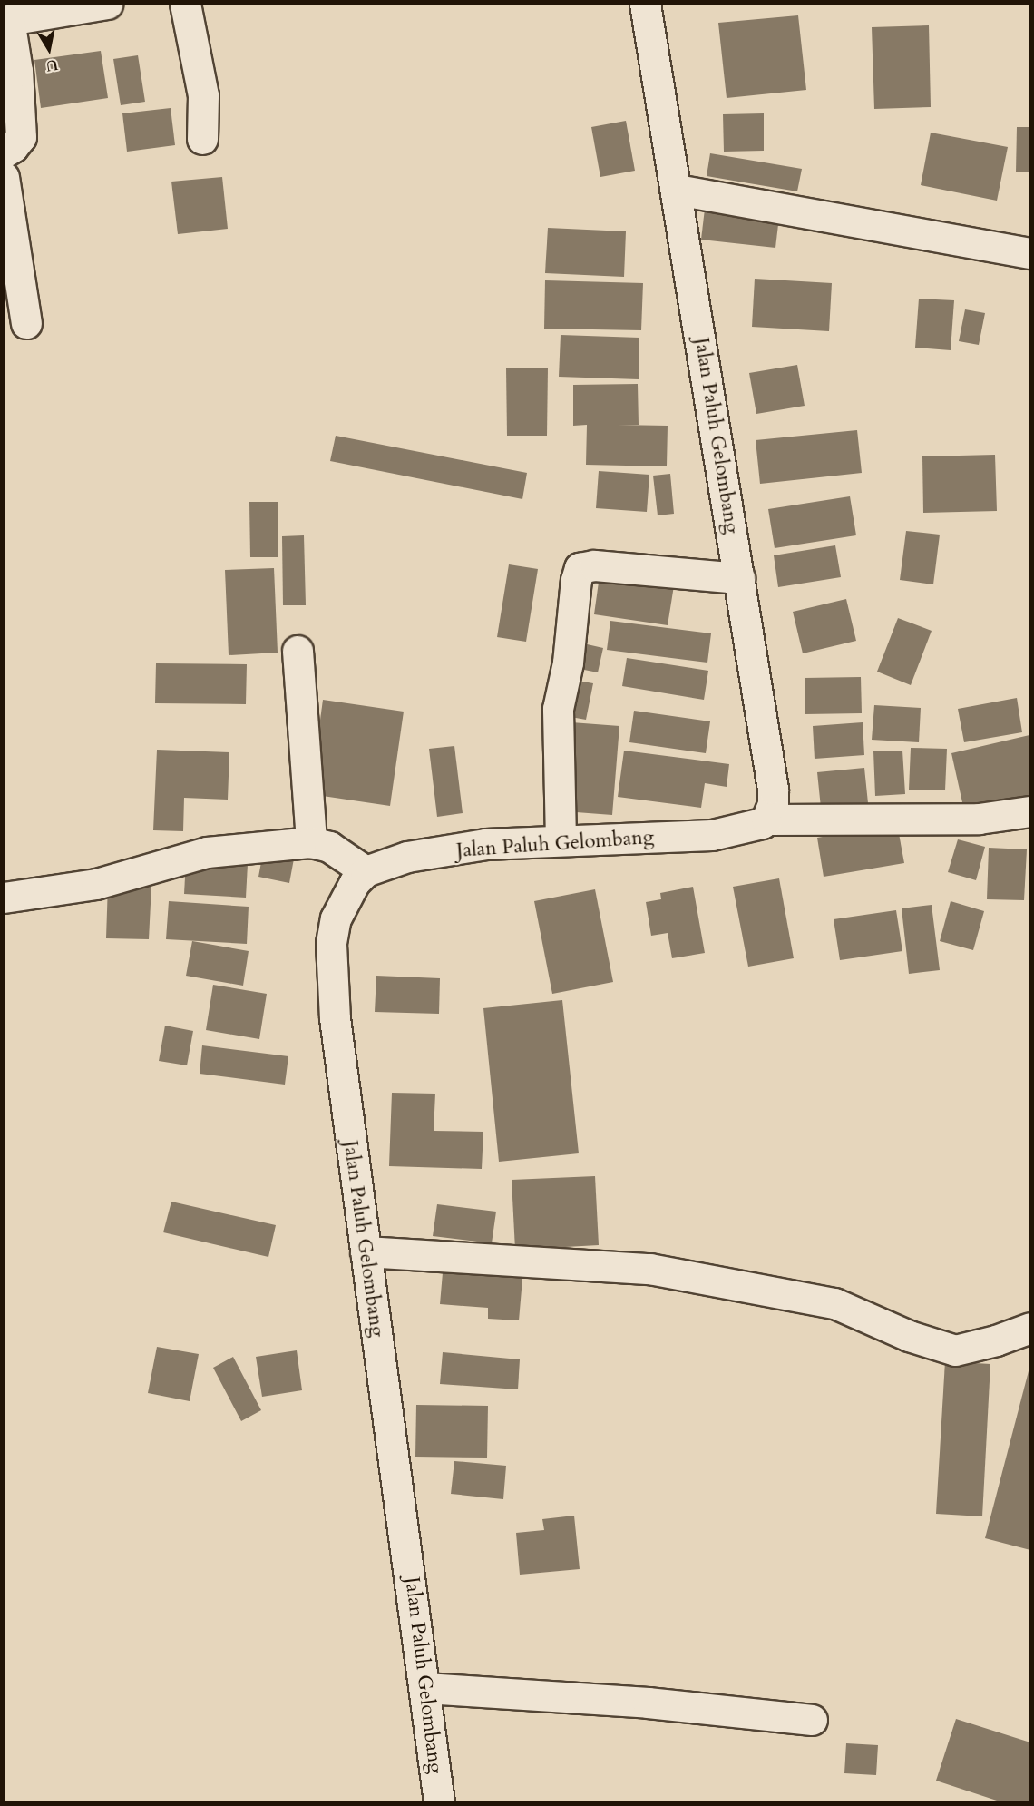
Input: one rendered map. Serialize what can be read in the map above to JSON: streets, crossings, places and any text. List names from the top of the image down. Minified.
{"streets":{"street":["Jalan Paluh Gelombang"]},"north":"bottom"}
